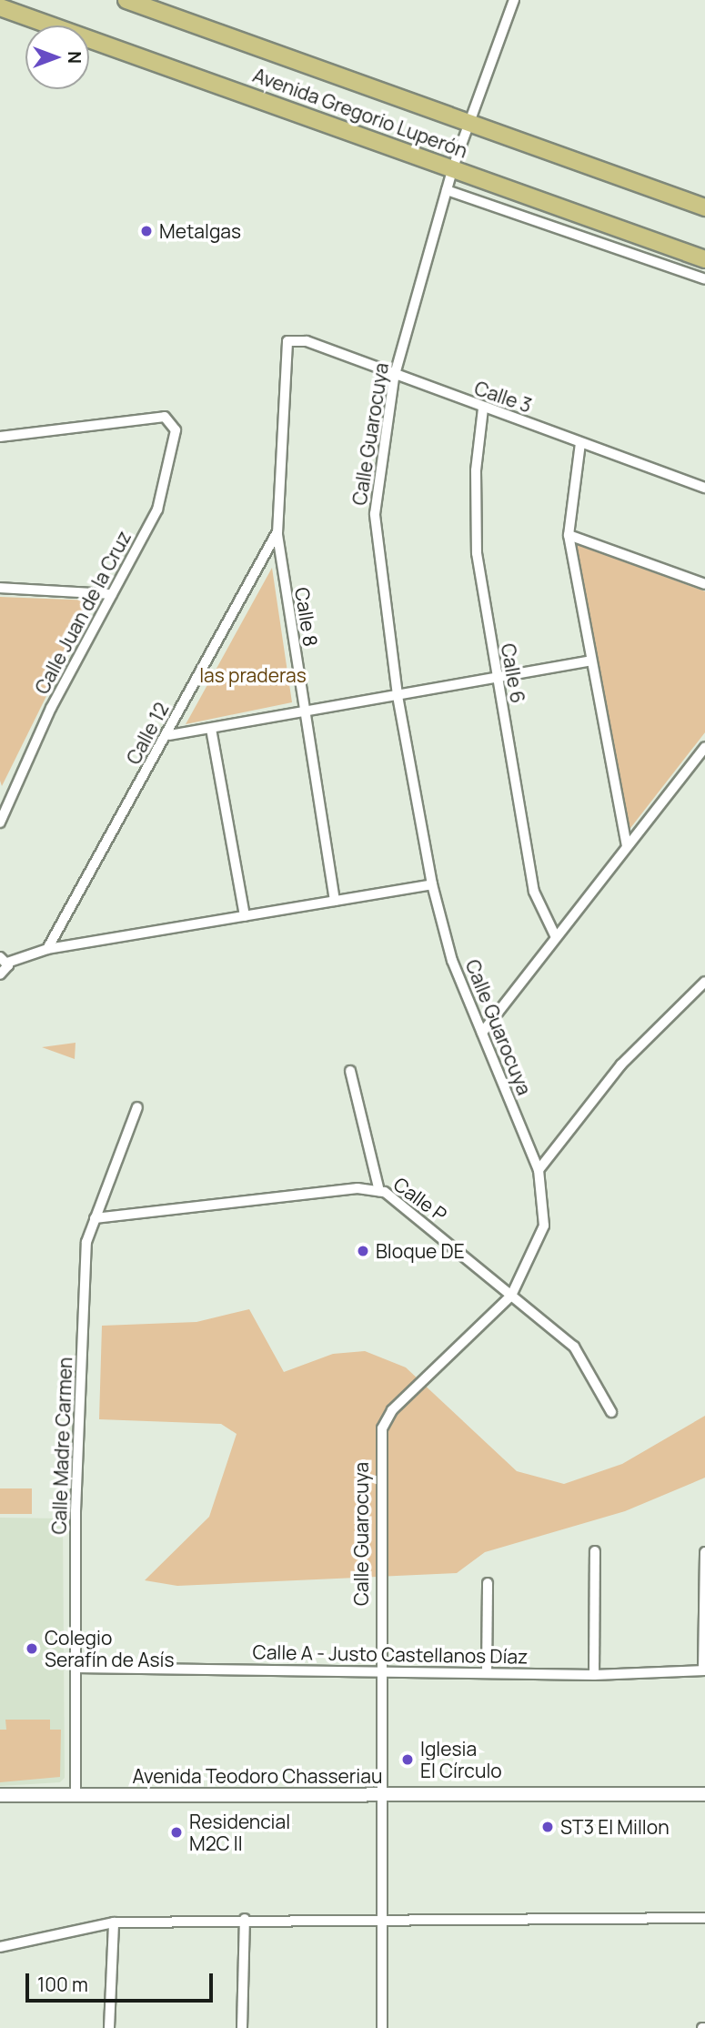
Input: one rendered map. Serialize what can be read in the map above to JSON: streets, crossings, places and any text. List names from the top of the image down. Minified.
{"streets":{"main road":["Avenida Gregorio Luperón"],"street":["Calle 3","Calle Guarocuya","Calle Juan de la Cruz","Calle 8","Calle 6","Calle 12","Calle P","Calle Madre Carmen","Calle A - Justo Castellanos Díaz","Avenida Teodoro Chasseriau"]},"crossings":[["Avenida Gregorio Luperón","Calle Guarocuya"],["Calle 3","Calle Guarocuya"],["Calle 3","Calle 8"],["Calle 3","Calle 6"],["Calle Guarocuya","Calle P"],["Calle Guarocuya","Calle A - Justo Castellanos Díaz"],["Calle Guarocuya","Avenida Teodoro Chasseriau"],["Calle 8","Calle 12"],["Calle P","Calle Madre Carmen"],["Calle Madre Carmen","Calle A - Justo Castellanos Díaz"],["Calle Madre Carmen","Avenida Teodoro Chasseriau"]],"parks":["las praderas"],"places":["Metalgas","Bloque DE","Colegio Serafín de Asís","Iglesia El Círculo","ST3 El Millon","Residencial M2C II"],"scale_bar":"100 m","north":"right"}
